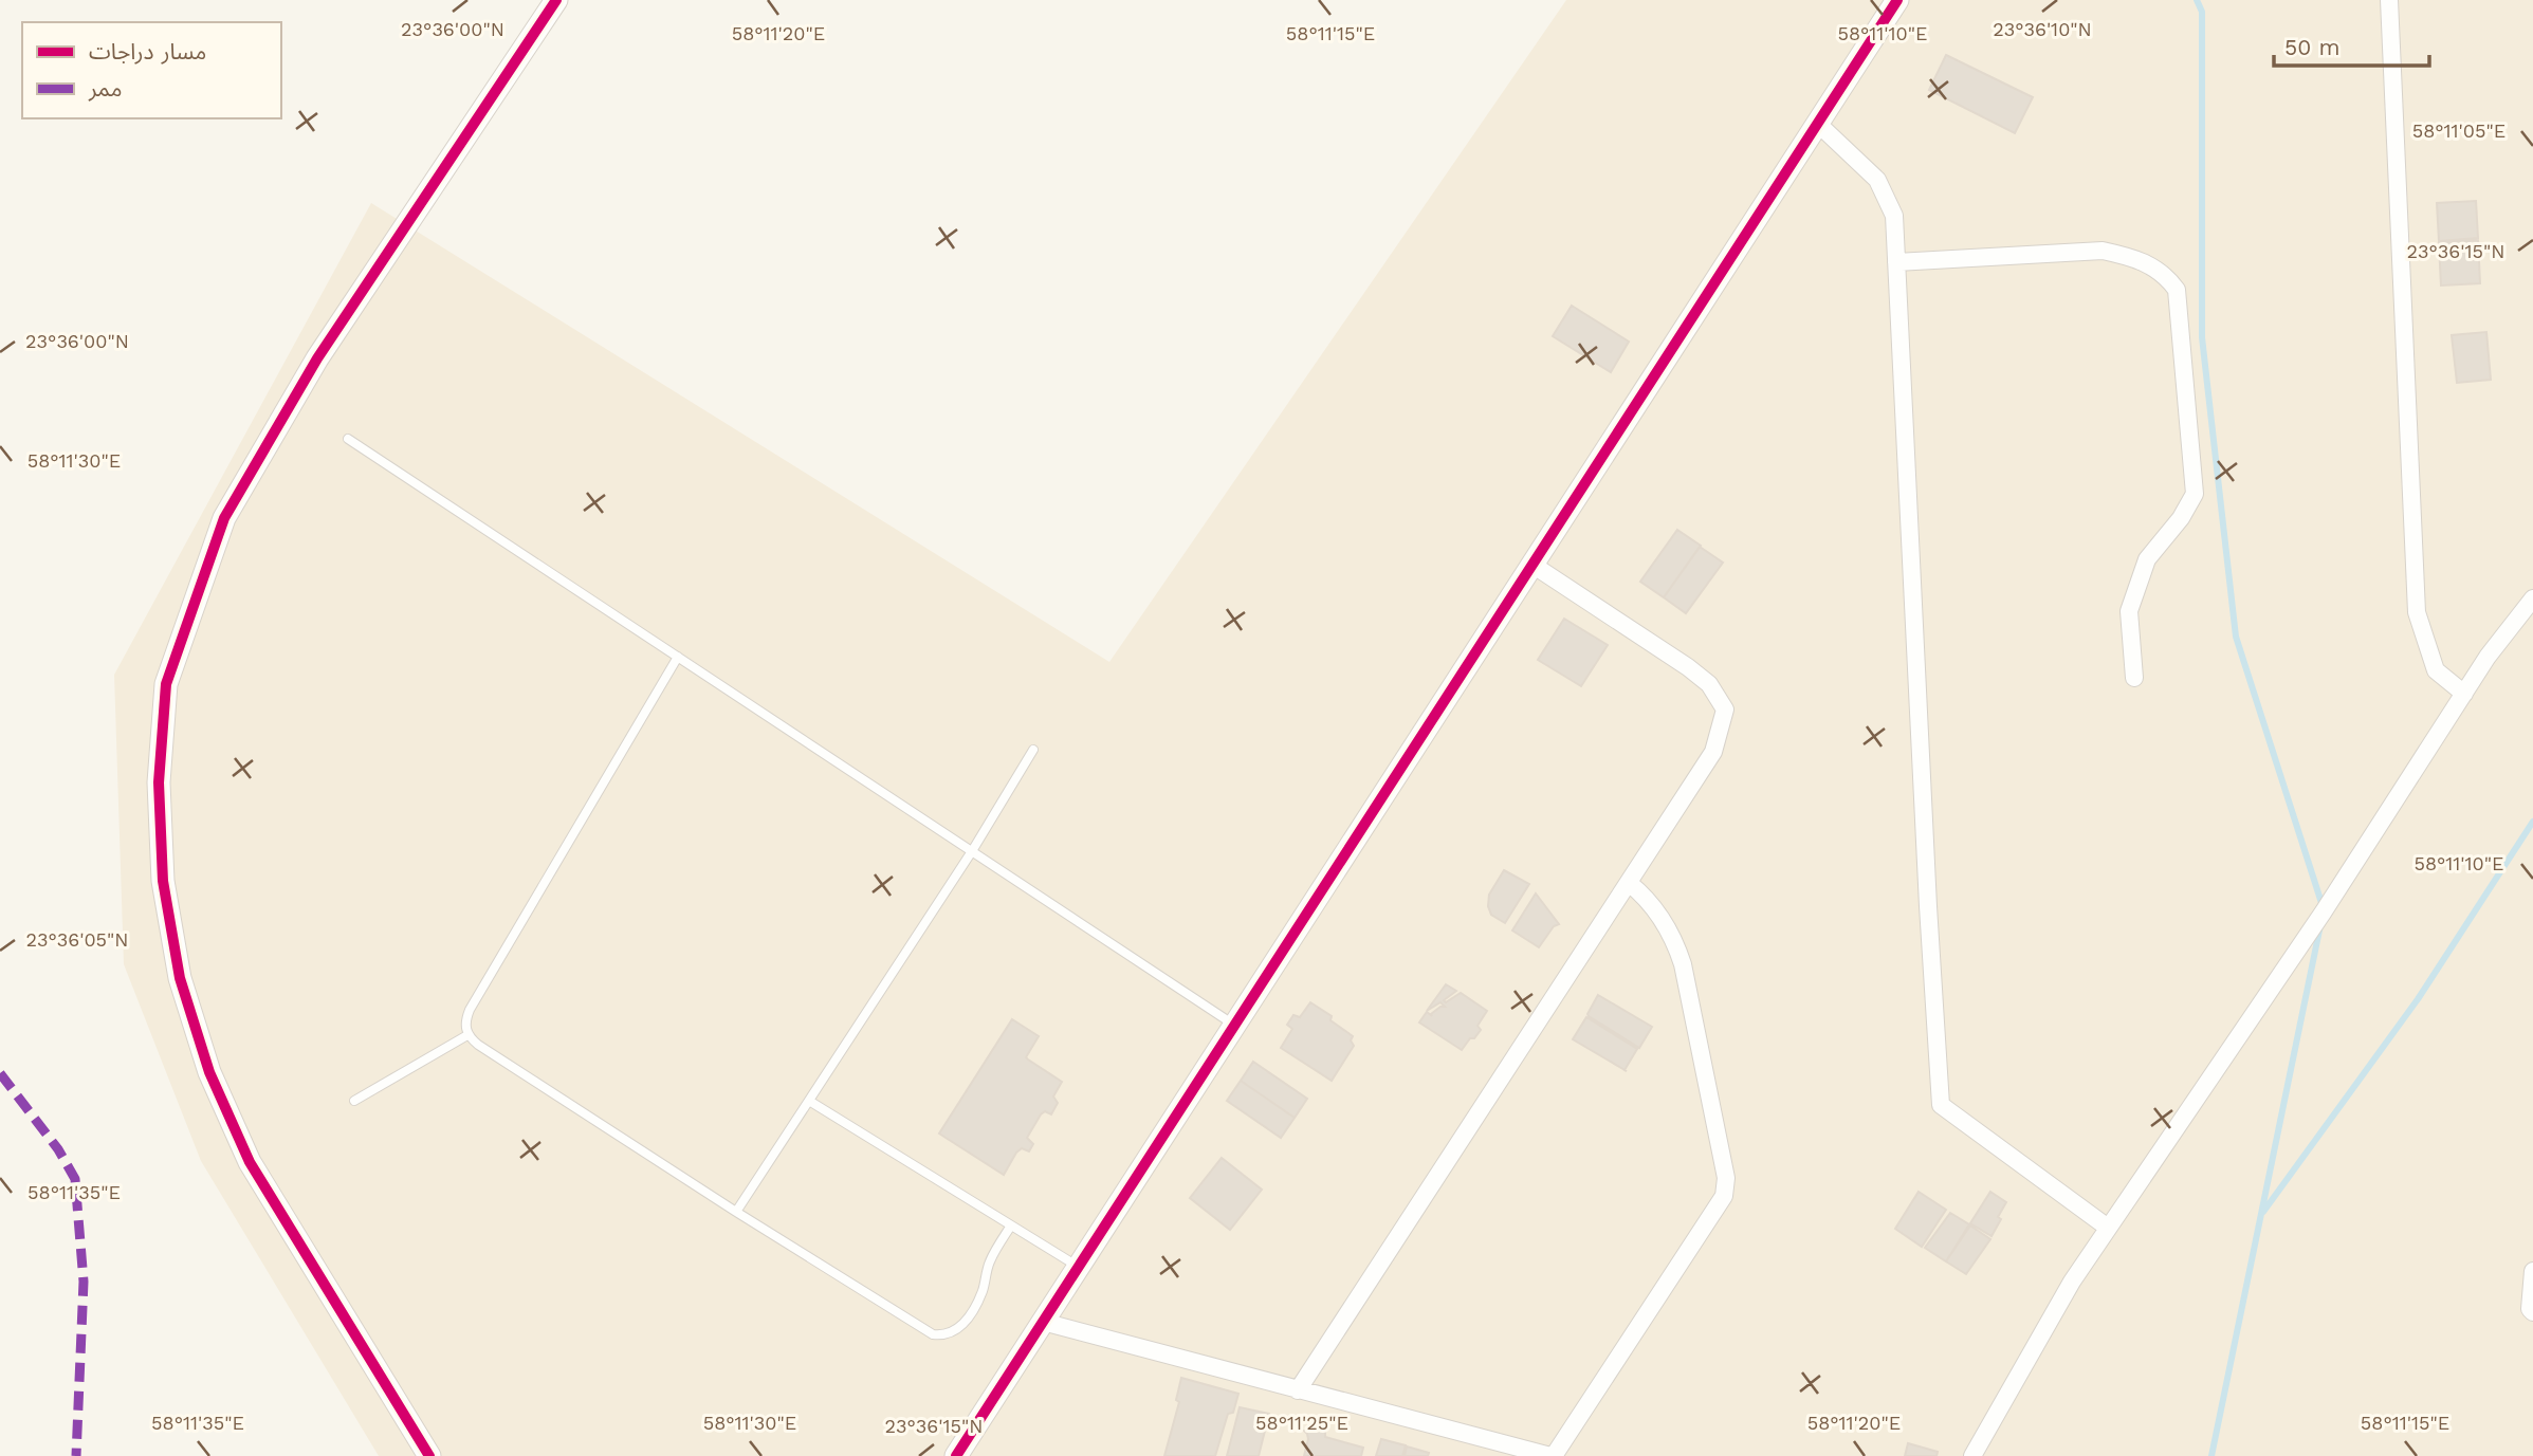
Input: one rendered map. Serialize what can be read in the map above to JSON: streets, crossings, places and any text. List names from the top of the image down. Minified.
{"legend":["مسار دراجات","ممر"],"scale_bar":"50 m","coordinates":["23°36'00\"N","23°36'10\"N","58°11'20\"E","58°11'10\"E","58°11'15\"E","58°11'05\"E","23°36'15\"N","58°11'30\"E","23°36'05\"N","58°11'35\"E","58°11'25\"E"]}
